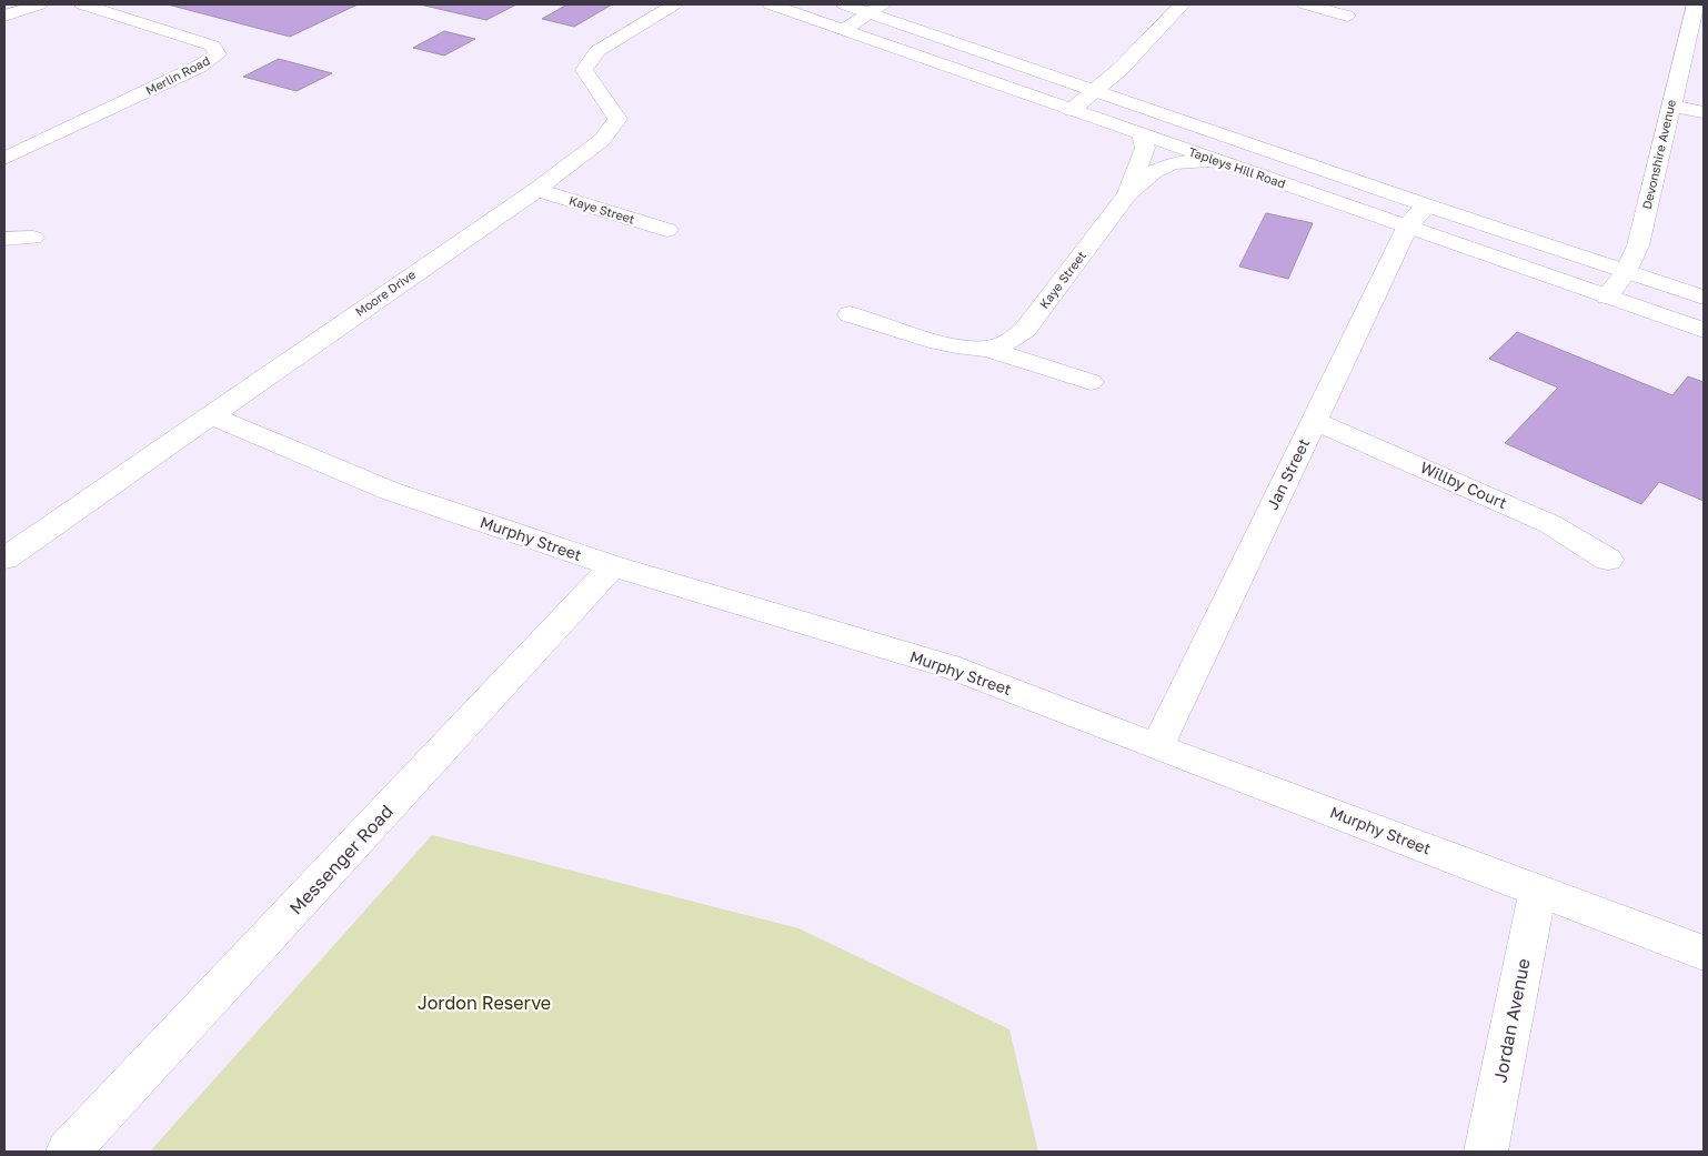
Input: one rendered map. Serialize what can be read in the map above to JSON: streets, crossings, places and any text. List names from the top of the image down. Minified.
{"streets":{"street":["Merlin Road","Devonshire Avenue","Tapleys Hill Road","Kaye Street","Moore Drive","Jan Street","Willby Court","Murphy Street","Messenger Road","Jordan Avenue"]},"crossings":[["Devonshire Avenue","Tapleys Hill Road"],["Tapleys Hill Road","Kaye Street"],["Tapleys Hill Road","Jan Street"],["Kaye Street","Moore Drive"],["Moore Drive","Murphy Street"],["Jan Street","Willby Court"],["Jan Street","Murphy Street"],["Murphy Street","Messenger Road"],["Murphy Street","Jordan Avenue"]],"parks":["Jordon Reserve"]}
